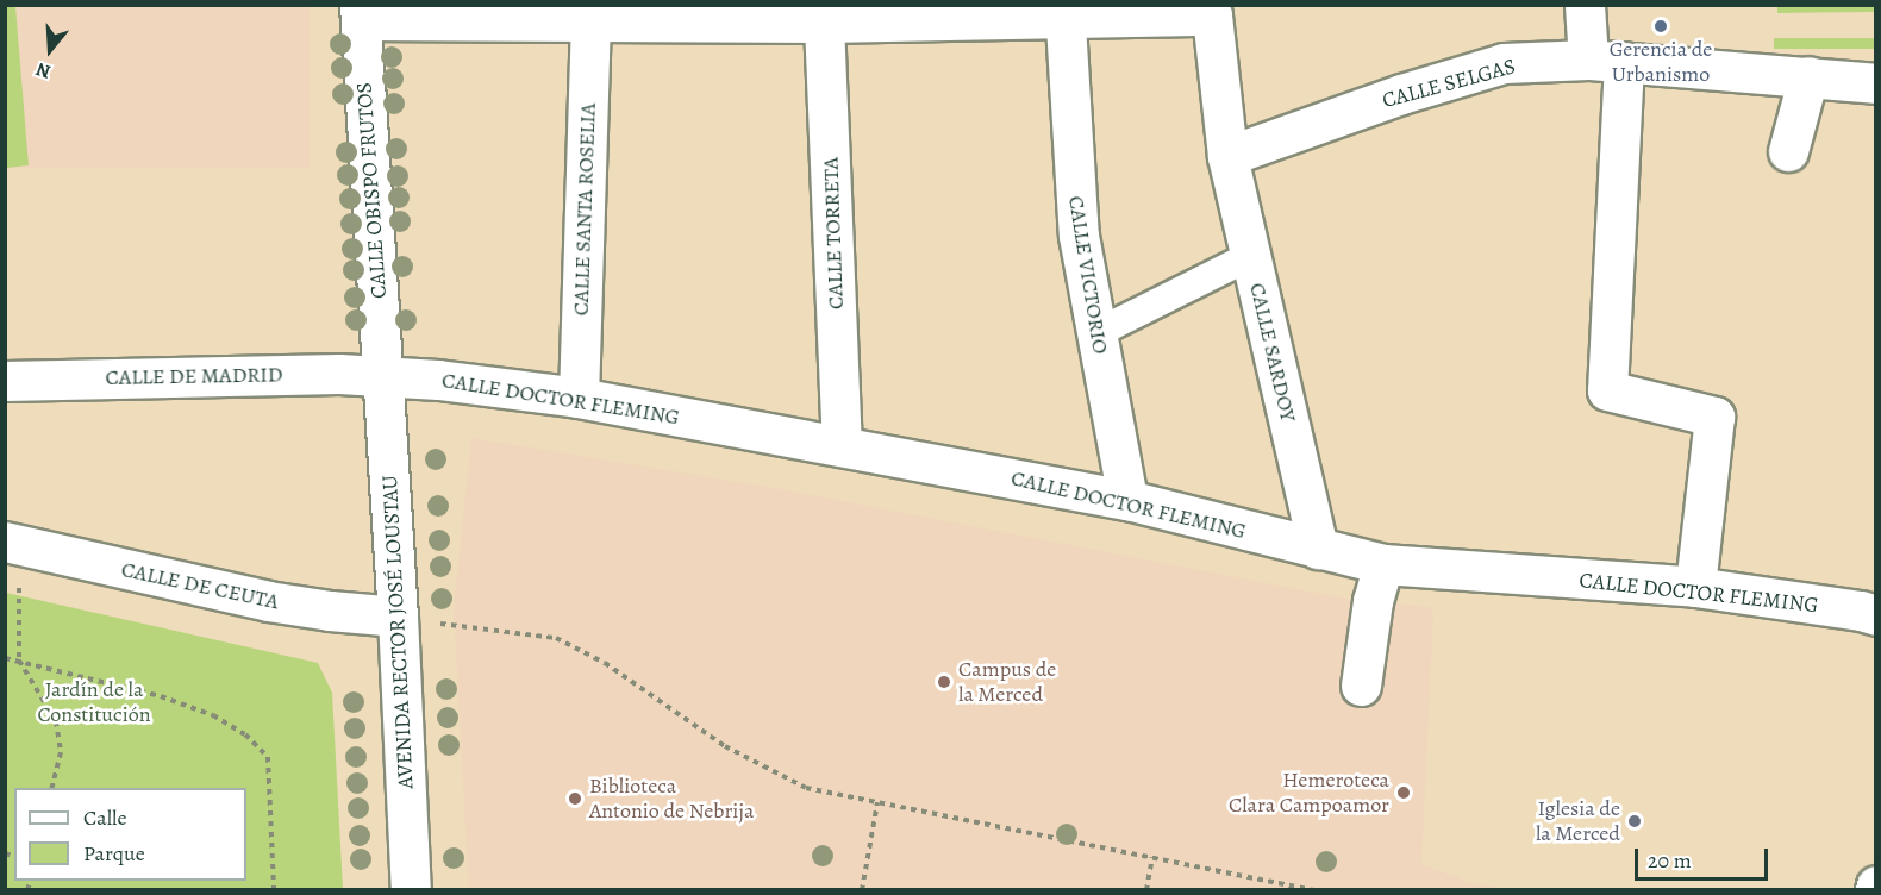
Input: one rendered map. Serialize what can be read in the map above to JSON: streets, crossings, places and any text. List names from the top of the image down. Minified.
{"streets":{"street":["CALLE SELGAS","CALLE OBISPO FRUTOS","CALLE SANTA ROSELIA","CALLE TORRETA","CALLE VICTORIO","CALLE SARDOY","CALLE DE MADRID","CALLE DOCTOR FLEMING","CALLE DE CEUTA","AVENIDA RECTOR JOSÉ LOUSTAU"]},"crossings":[["CALLE SELGAS","CALLE SARDOY"],["CALLE OBISPO FRUTOS","CALLE DE MADRID"],["CALLE OBISPO FRUTOS","CALLE DOCTOR FLEMING"],["CALLE OBISPO FRUTOS","AVENIDA RECTOR JOSÉ LOUSTAU"],["CALLE SANTA ROSELIA","CALLE DOCTOR FLEMING"],["CALLE TORRETA","CALLE DOCTOR FLEMING"],["CALLE VICTORIO","CALLE SARDOY"],["CALLE VICTORIO","CALLE DOCTOR FLEMING"],["CALLE SARDOY","CALLE DOCTOR FLEMING"],["CALLE DE MADRID","CALLE DOCTOR FLEMING"],["CALLE DE MADRID","AVENIDA RECTOR JOSÉ LOUSTAU"],["CALLE DOCTOR FLEMING","AVENIDA RECTOR JOSÉ LOUSTAU"],["CALLE DE CEUTA","AVENIDA RECTOR JOSÉ LOUSTAU"]],"parks":["Jardín de la Constitución"],"places":["Gerencia de Urbanismo","Campus de la Merced","Hemeroteca Clara Campoamor","Biblioteca Antonio de Nebrija","Iglesia de la Merced"],"legend":["Calle","Parque"],"scale_bar":"20 m","north":"bottom"}
